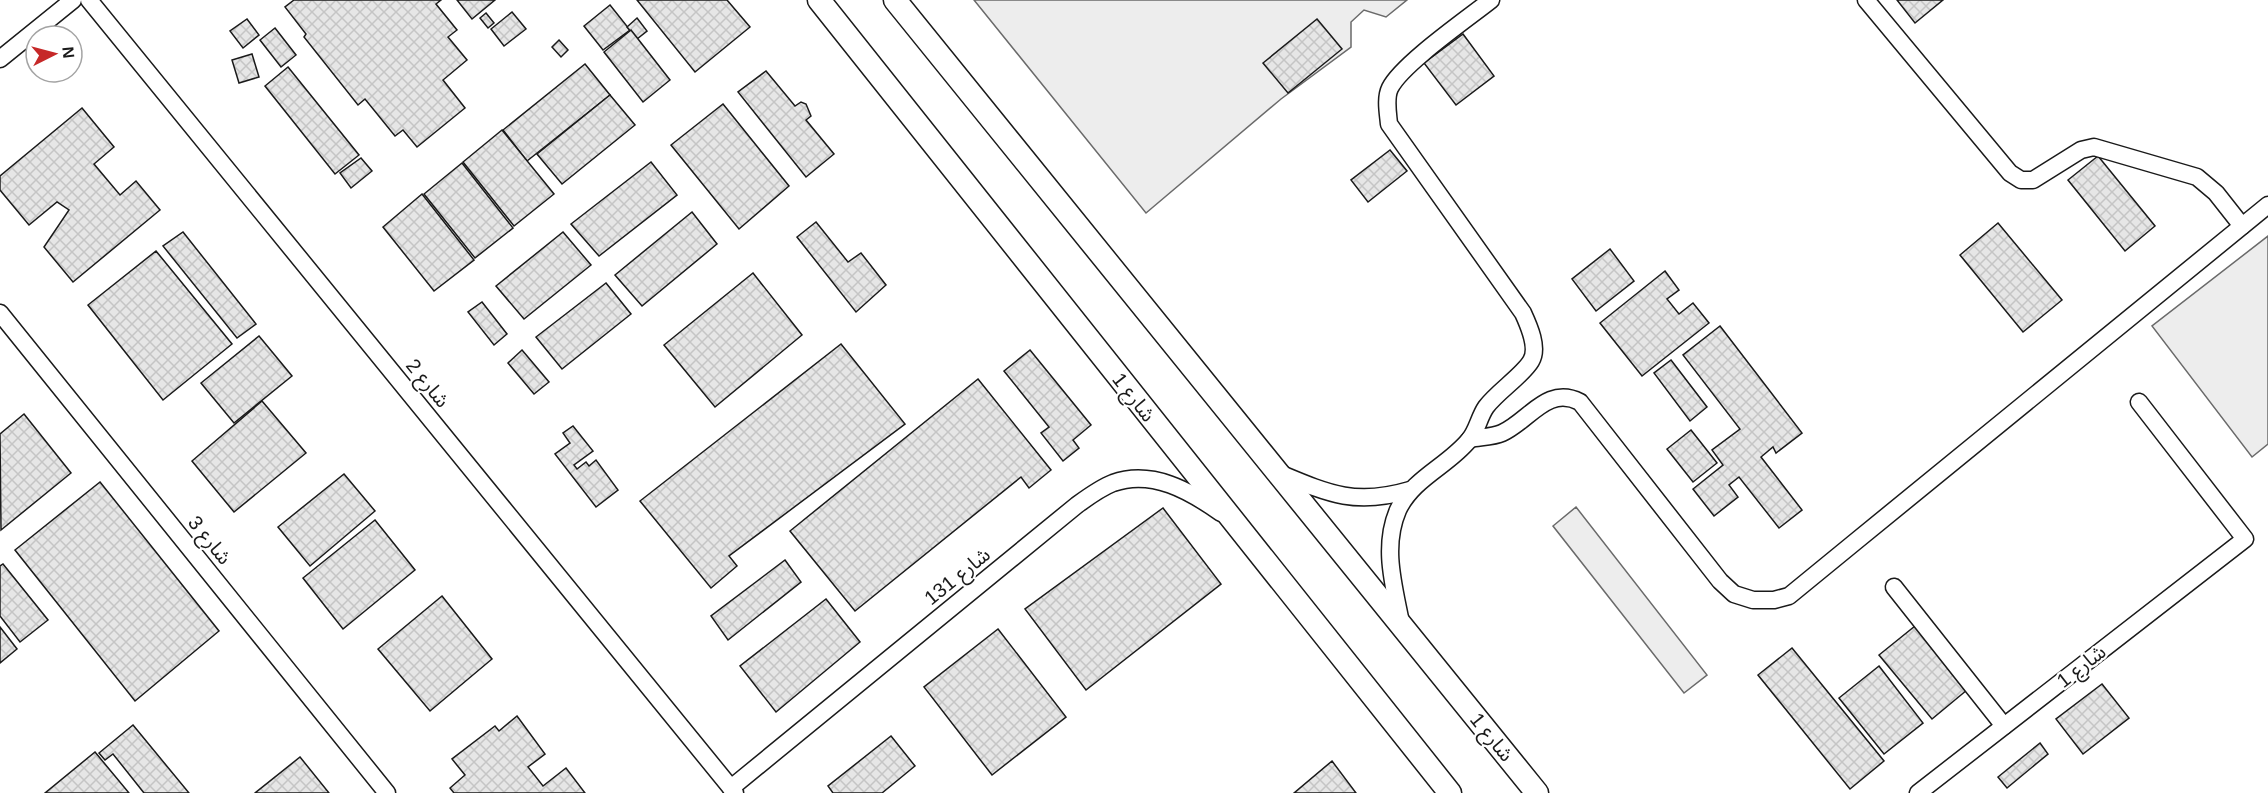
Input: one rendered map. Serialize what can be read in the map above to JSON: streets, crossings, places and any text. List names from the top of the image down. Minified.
{"streets":{"street":["شارع 2","شارع 1","شارع 3","شارع 131"]},"crossings":[["شارع 2","شارع 131"],["شارع 1","شارع 131"]],"north":"right"}
